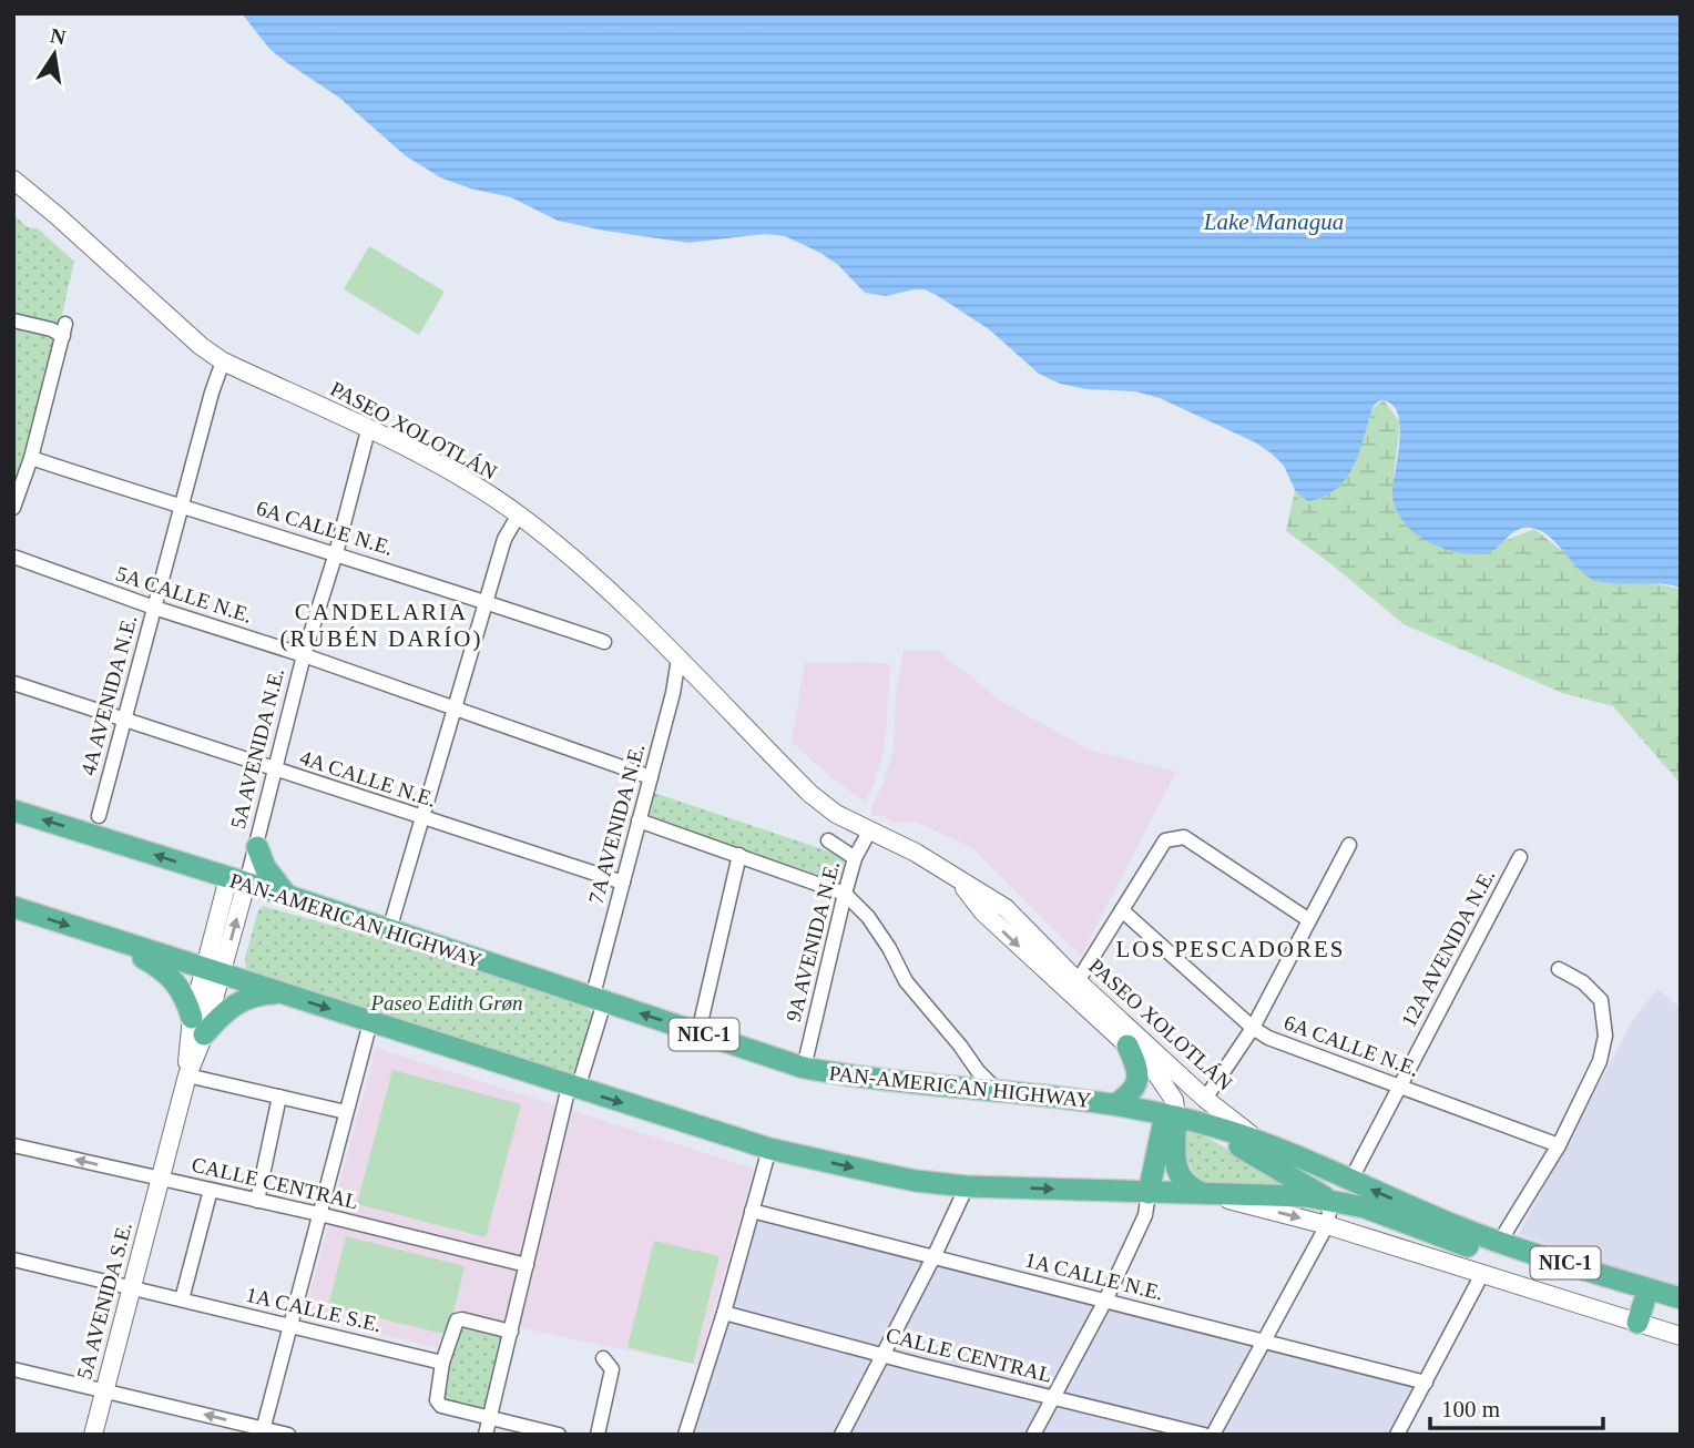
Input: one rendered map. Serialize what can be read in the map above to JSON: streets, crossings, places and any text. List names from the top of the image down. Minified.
{"streets":{"highway":["PAN-AMERICAN HIGHWAY","NIC-1"],"street":["PASEO XOLOTLÁN","6A CALLE N.E.","5A CALLE N.E.","4A AVENIDA N.E.","5A AVENIDA N.E.","4A CALLE N.E.","7A AVENIDA N.E.","9A AVENIDA N.E.","12A AVENIDA N.E.","CALLE CENTRAL","1A CALLE N.E.","5A AVENIDA S.E.","1A CALLE S.E."]},"crossings":[["PASEO XOLOTLÁN","4A AVENIDA N.E."],["PASEO XOLOTLÁN","5A AVENIDA N.E."],["PASEO XOLOTLÁN","7A AVENIDA N.E."],["PASEO XOLOTLÁN","PAN-AMERICAN HIGHWAY"],["PASEO XOLOTLÁN","9A AVENIDA N.E."],["6A CALLE N.E.","4A AVENIDA N.E."],["6A CALLE N.E.","5A AVENIDA N.E."],["6A CALLE N.E.","12A AVENIDA N.E."],["5A CALLE N.E.","4A AVENIDA N.E."],["5A CALLE N.E.","5A AVENIDA N.E."],["5A CALLE N.E.","7A AVENIDA N.E."],["4A AVENIDA N.E.","4A CALLE N.E."],["5A AVENIDA N.E.","4A CALLE N.E."],["5A AVENIDA N.E.","PAN-AMERICAN HIGHWAY"],["5A AVENIDA N.E.","NIC-1"],["5A AVENIDA N.E.","CALLE CENTRAL"],["5A AVENIDA N.E.","5A AVENIDA S.E."],["4A CALLE N.E.","7A AVENIDA N.E."],["7A AVENIDA N.E.","PAN-AMERICAN HIGHWAY"],["7A AVENIDA N.E.","NIC-1"],["7A AVENIDA N.E.","CALLE CENTRAL"],["PAN-AMERICAN HIGHWAY","9A AVENIDA N.E."],["PAN-AMERICAN HIGHWAY","12A AVENIDA N.E."],["CALLE CENTRAL","5A AVENIDA S.E."],["5A AVENIDA S.E.","1A CALLE S.E."]],"districts":["CANDELARIA (RUBÉN DARÍO)","LOS PESCADORES"],"water":["Lake Managua"],"parks":["Paseo Edith Grøn"],"scale_bar":"100 m","north":"top"}
